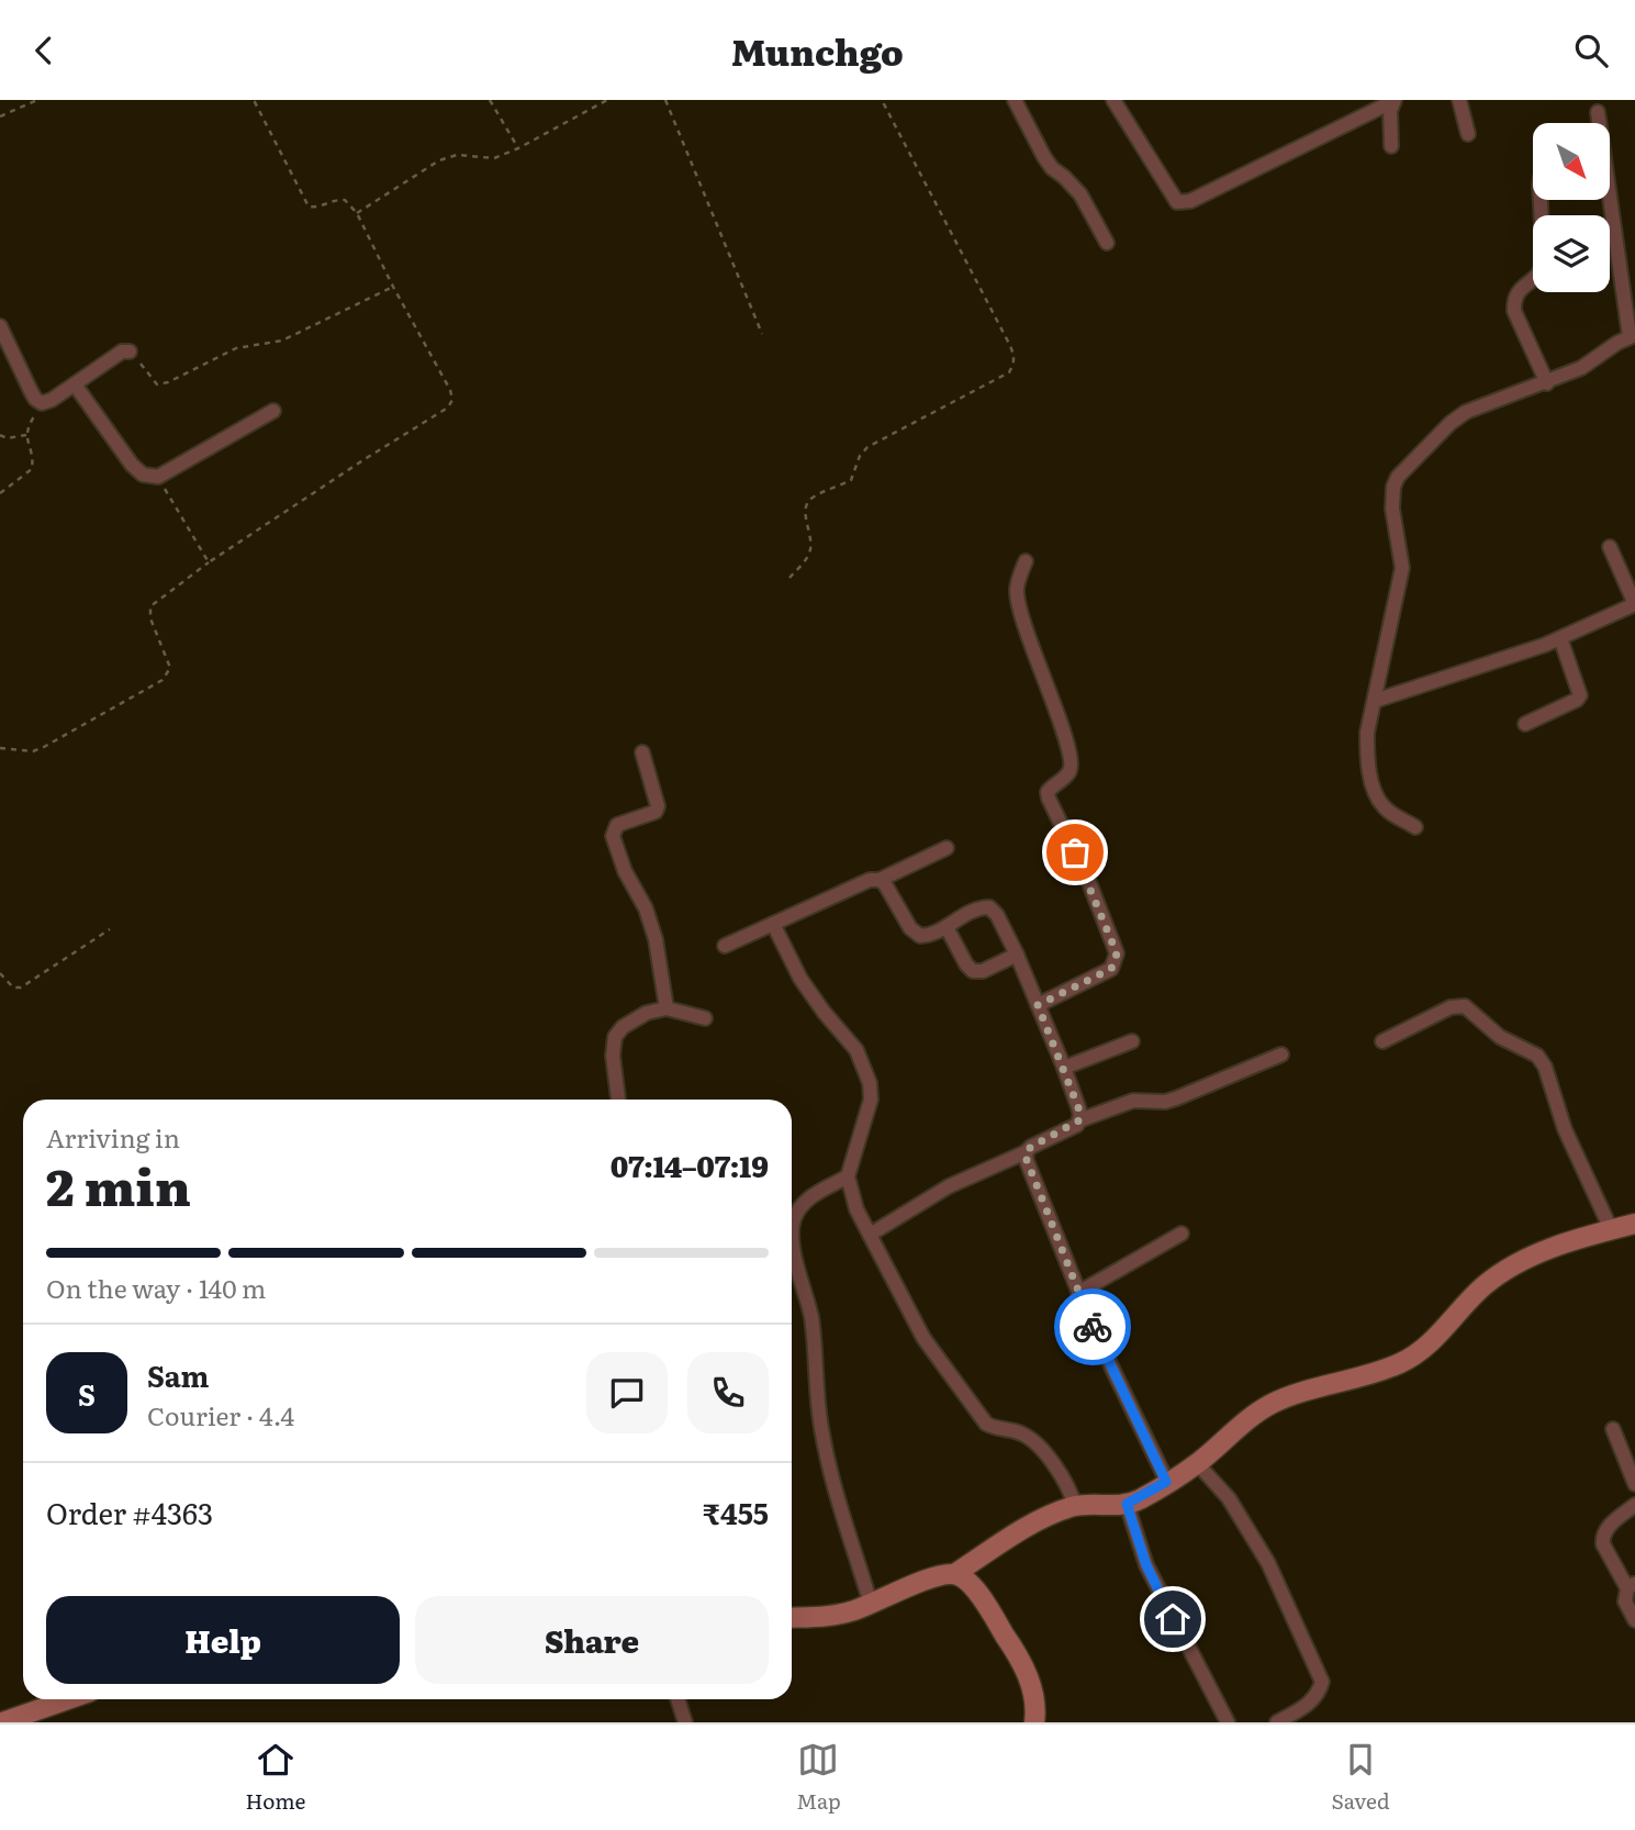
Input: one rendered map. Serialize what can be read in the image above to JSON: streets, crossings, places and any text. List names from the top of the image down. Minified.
{"north":"bottom right","page":{"header":"Munchgo","heading":["2 min","Arriving in","07:14–07:19"],"panel":["Sam","Courier · 4.4","Order #4363","₹455"],"bar":"On the way · 140 m","round":"S","buttons":["Help","Share"],"tabs":["Home","Map","Saved"]}}
